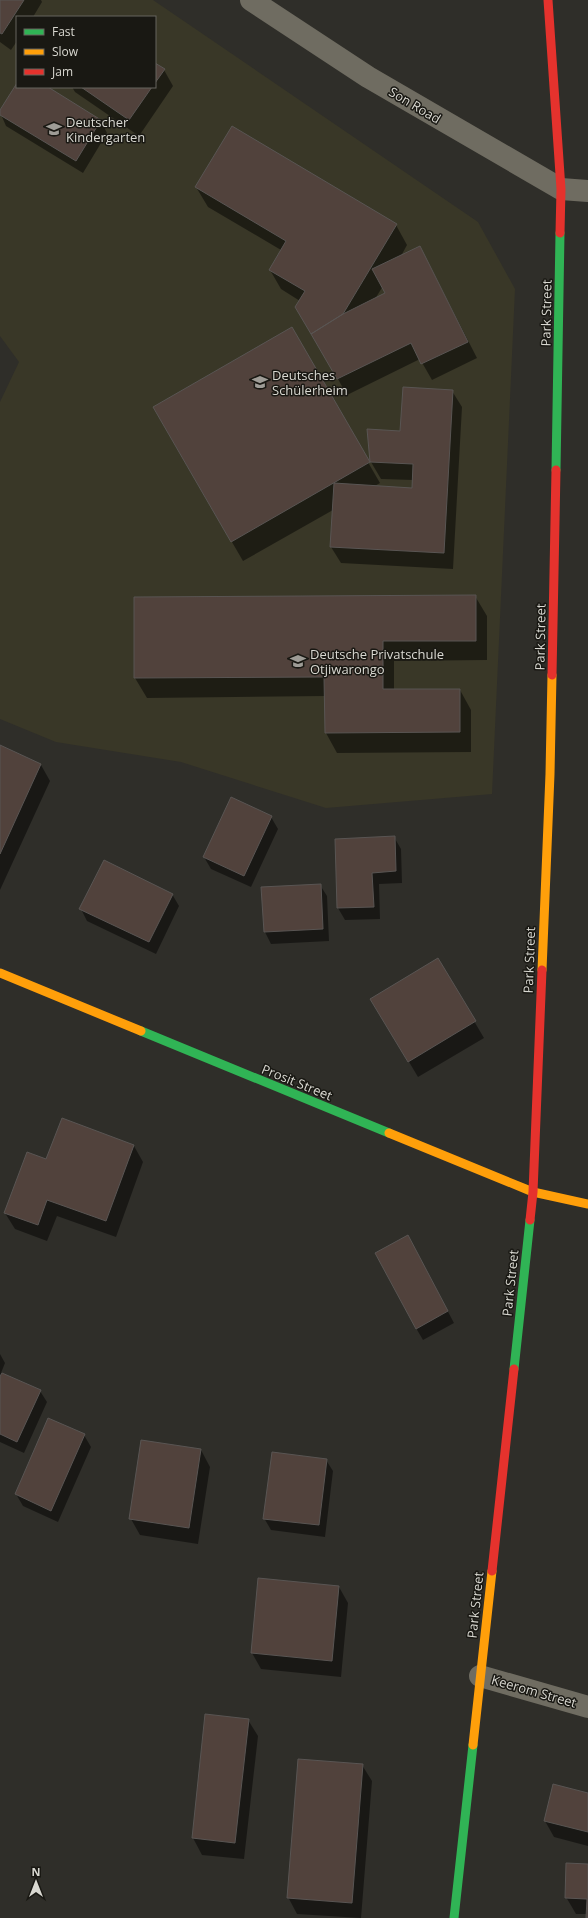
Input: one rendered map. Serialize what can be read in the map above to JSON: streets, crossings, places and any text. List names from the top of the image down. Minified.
{"streets":{"street":["Son Road","Park Street","Prosit Street","Keerom Street"]},"crossings":[["Son Road","Park Street"],["Park Street","Prosit Street"],["Park Street","Keerom Street"]],"places":{"school or university":["Deutscher Kindergarten","Deutsches Schülerheim","Deutsche Privatschule Otjiwarongo"]},"legend":["Fast","Slow","Jam"],"north":"top"}
